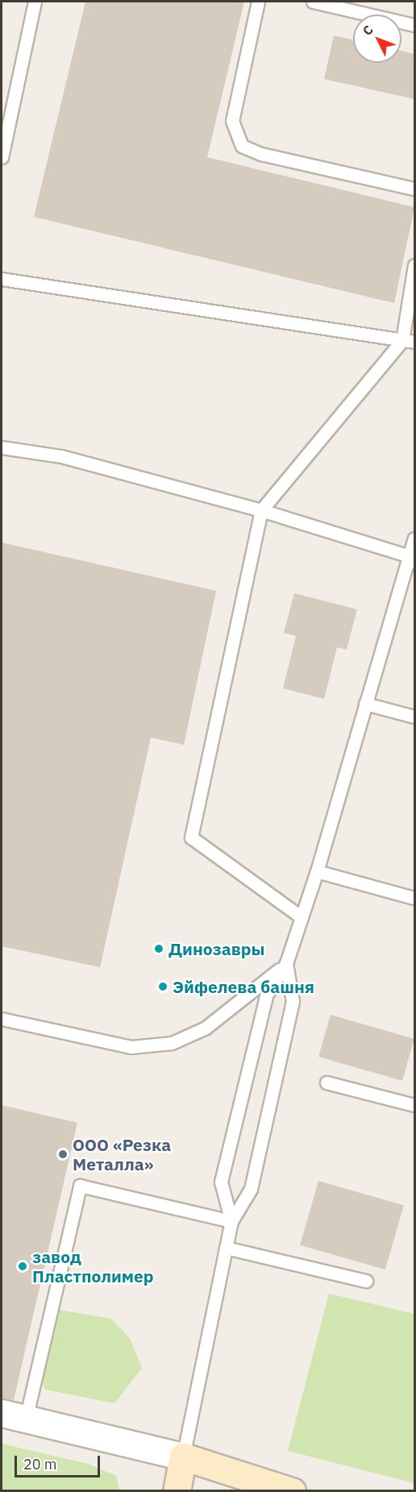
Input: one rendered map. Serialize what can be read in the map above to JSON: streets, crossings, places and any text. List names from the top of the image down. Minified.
{"places":["Динозавры","Эйфелева башня","ООО «Резка Металла»","завод Пластполимер"],"scale_bar":"20 m","north":"top left"}
